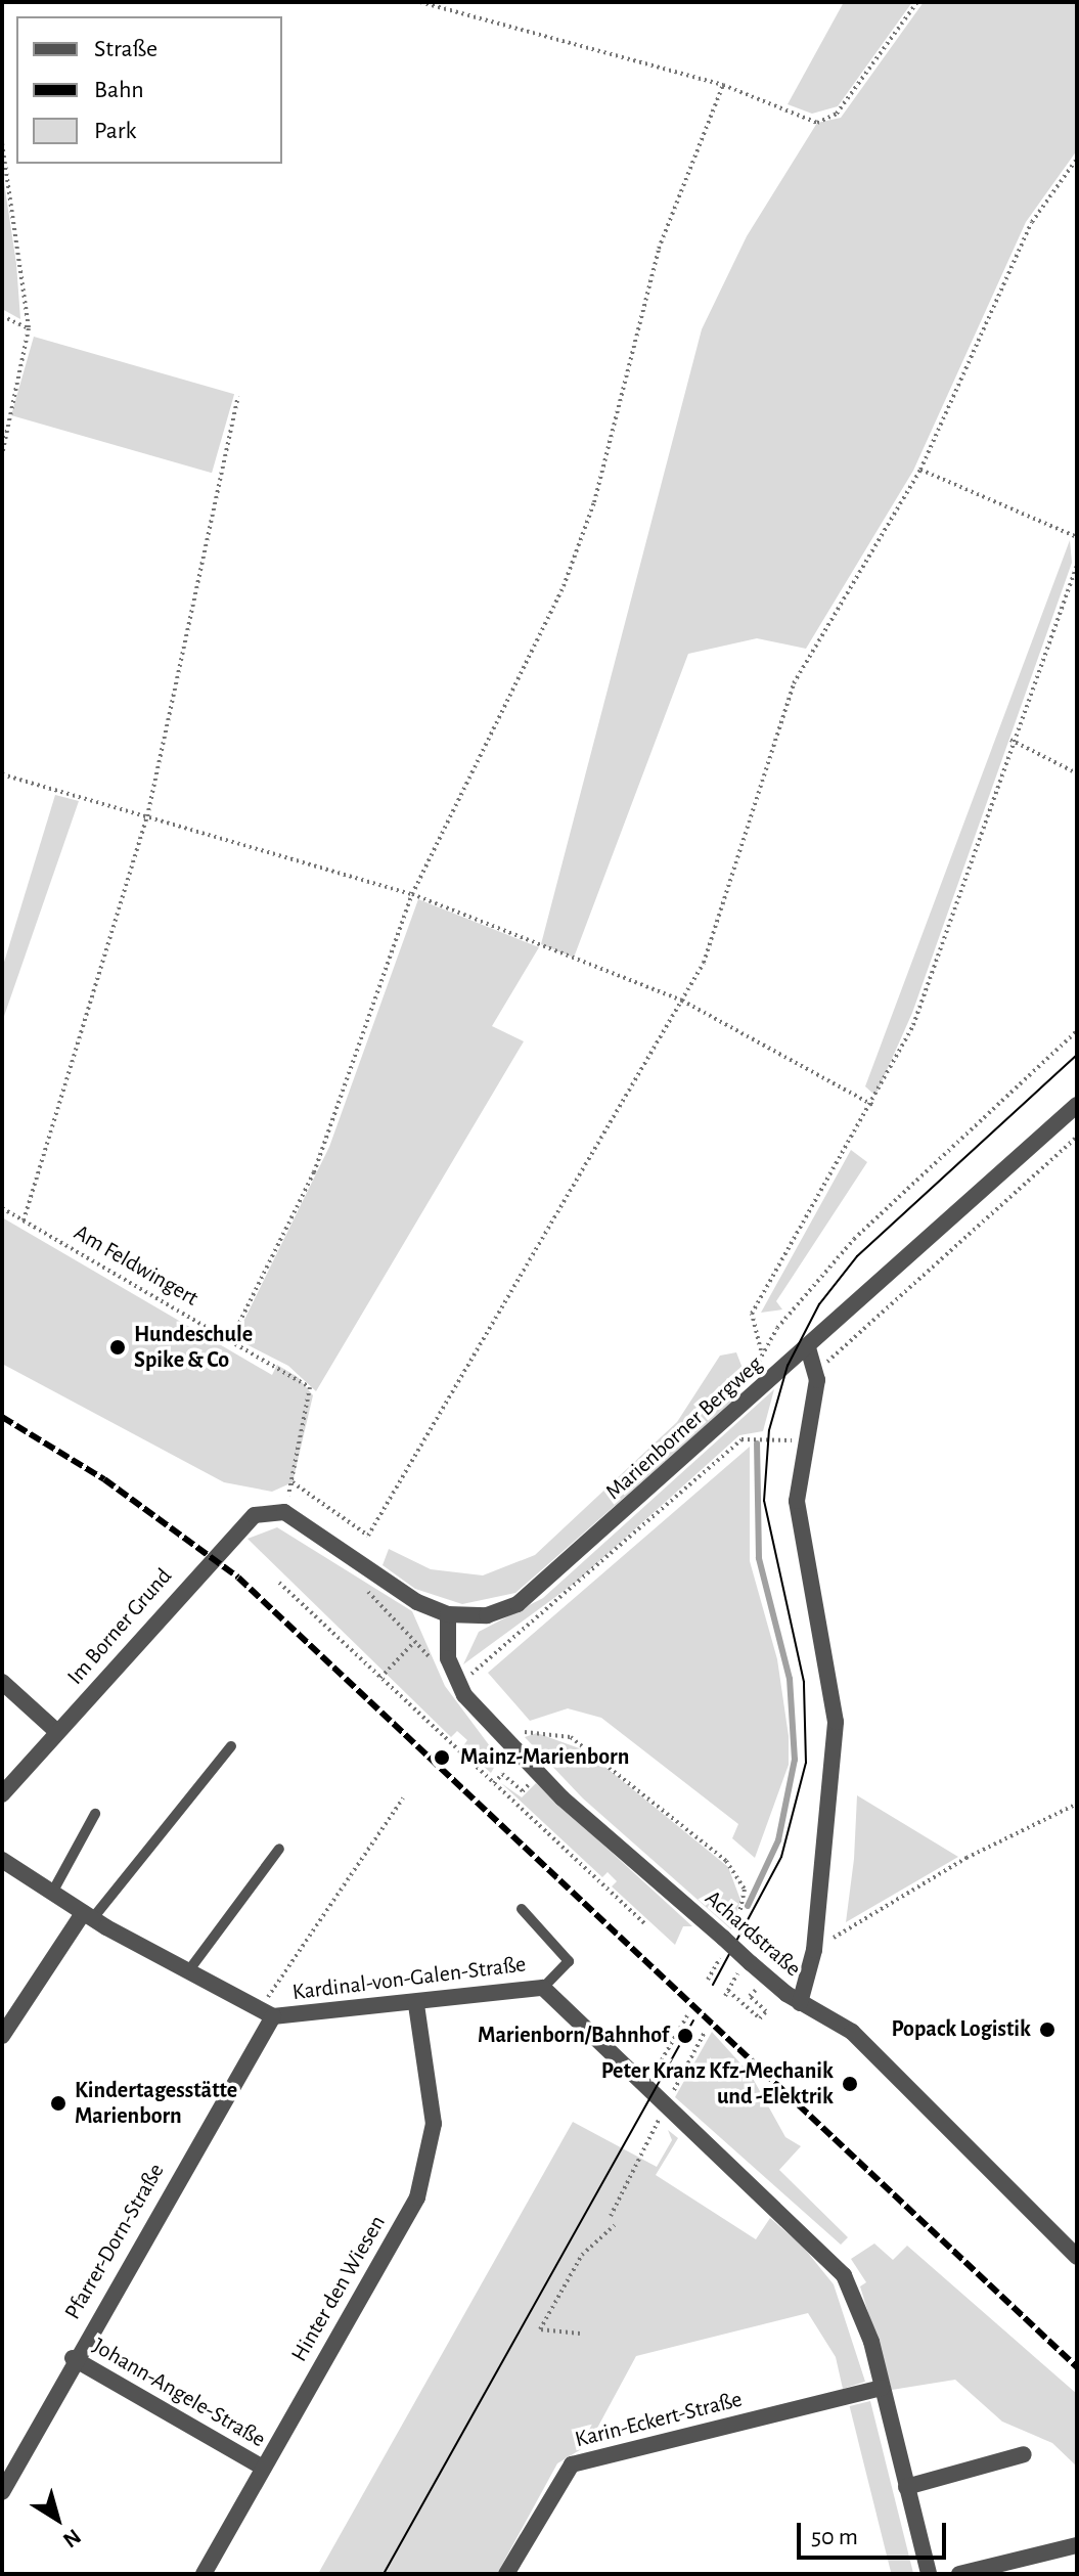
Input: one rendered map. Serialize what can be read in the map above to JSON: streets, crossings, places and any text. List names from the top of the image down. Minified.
{"streets":{"street":["Marienborner Bergweg","Im Borner Grund","Achardstraße","Kardinal-von-Galen-Straße","Pfarrer-Dorn-Straße","Hinter den Wiesen","Johann-Angele-Straße","Karin-Eckert-Straße"],"path":["Am Feldwingert"]},"crossings":[["Am Feldwingert","Marienborner Bergweg"],["Am Feldwingert","Im Borner Grund"],["Marienborner Bergweg","Im Borner Grund"],["Marienborner Bergweg","Achardstraße"],["Kardinal-von-Galen-Straße","Pfarrer-Dorn-Straße"],["Kardinal-von-Galen-Straße","Hinter den Wiesen"],["Kardinal-von-Galen-Straße","Karin-Eckert-Straße"],["Pfarrer-Dorn-Straße","Johann-Angele-Straße"],["Hinter den Wiesen","Johann-Angele-Straße"]],"places":["Hundeschule Spike & Co","Mainz-Marienborn","Popack Logistik","Marienborn/Bahnhof","Peter Kranz Kfz-Mechanik und -Elektrik","Kindertagesstätte Marienborn"],"legend":["Straße","Bahn","Park"],"scale_bar":"50 m","north":"bottom right"}
